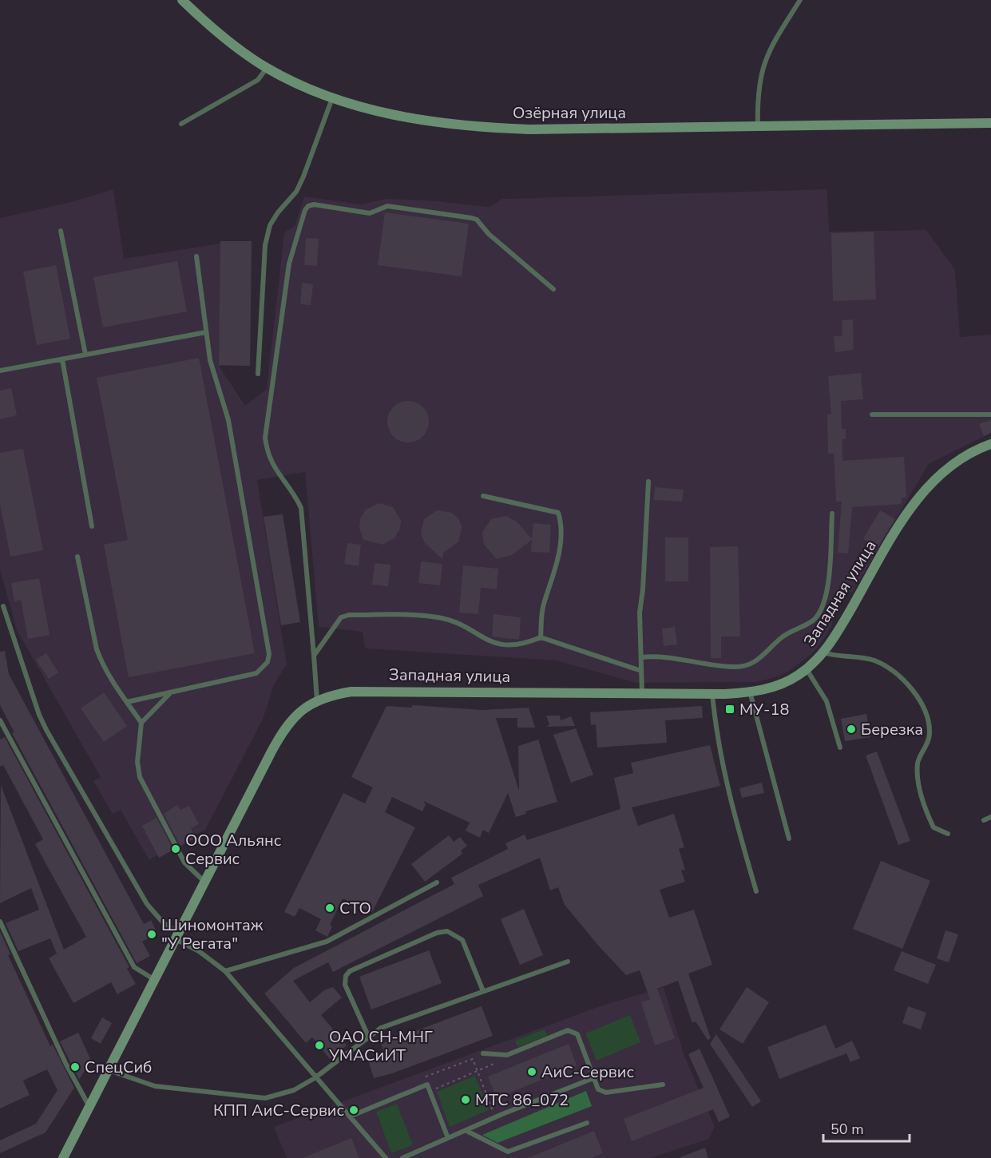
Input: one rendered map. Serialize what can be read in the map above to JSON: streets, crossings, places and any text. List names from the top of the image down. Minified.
{"streets":{"street":["Озёрная улица","Западная улица"]},"places":{"transit":["МУ-18"],"other":["Березка","ООО Альянс Сервис","СТО","Шиномонтаж \"У Регата\"","ОАО СН-МНГ УМАСиИТ","СпецСиб","АиС-Сервис","МТС 86_072","КПП АиС-Сервис"]},"scale_bar":"50 m"}
